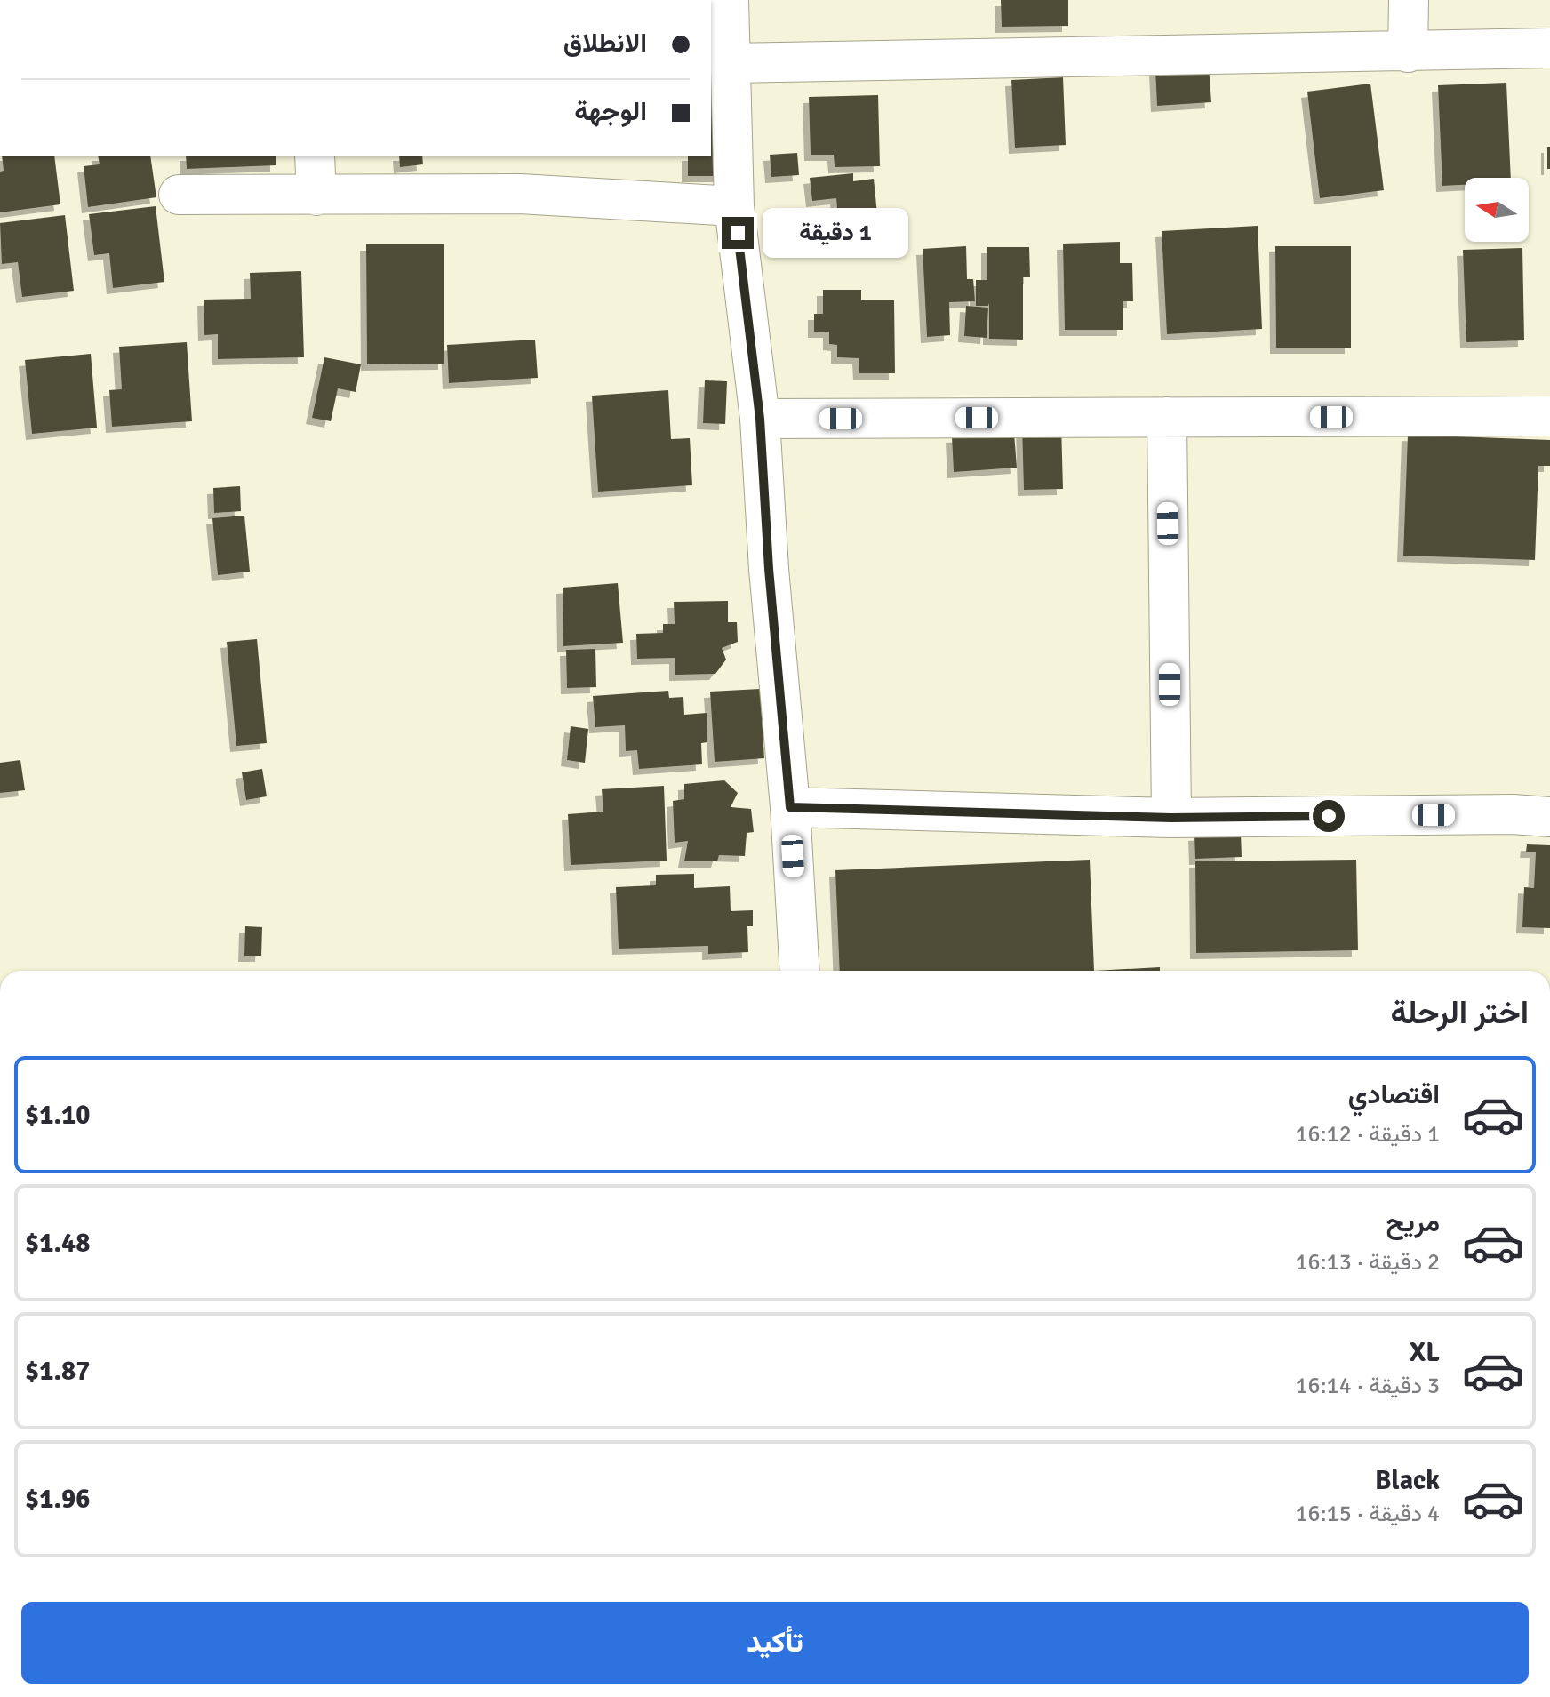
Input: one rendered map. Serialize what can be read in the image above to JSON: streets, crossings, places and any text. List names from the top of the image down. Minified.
{"north":"left","page":{"banner":["الانطلاق","الوجهة"],"bubble":"1 دقيقة","heading":"اختر الرحلة","list":[{"name":"اقتصادي","note":"1 دقيقة · 16:12","value":"$1.10"},{"name":"مريح","note":"2 دقيقة · 16:13","value":"$1.48"},{"name":"XL","note":"3 دقيقة · 16:14","value":"$1.87"},{"name":"Black","note":"4 دقيقة · 16:15","value":"$1.96"}],"buttons":"تأكيد"}}
